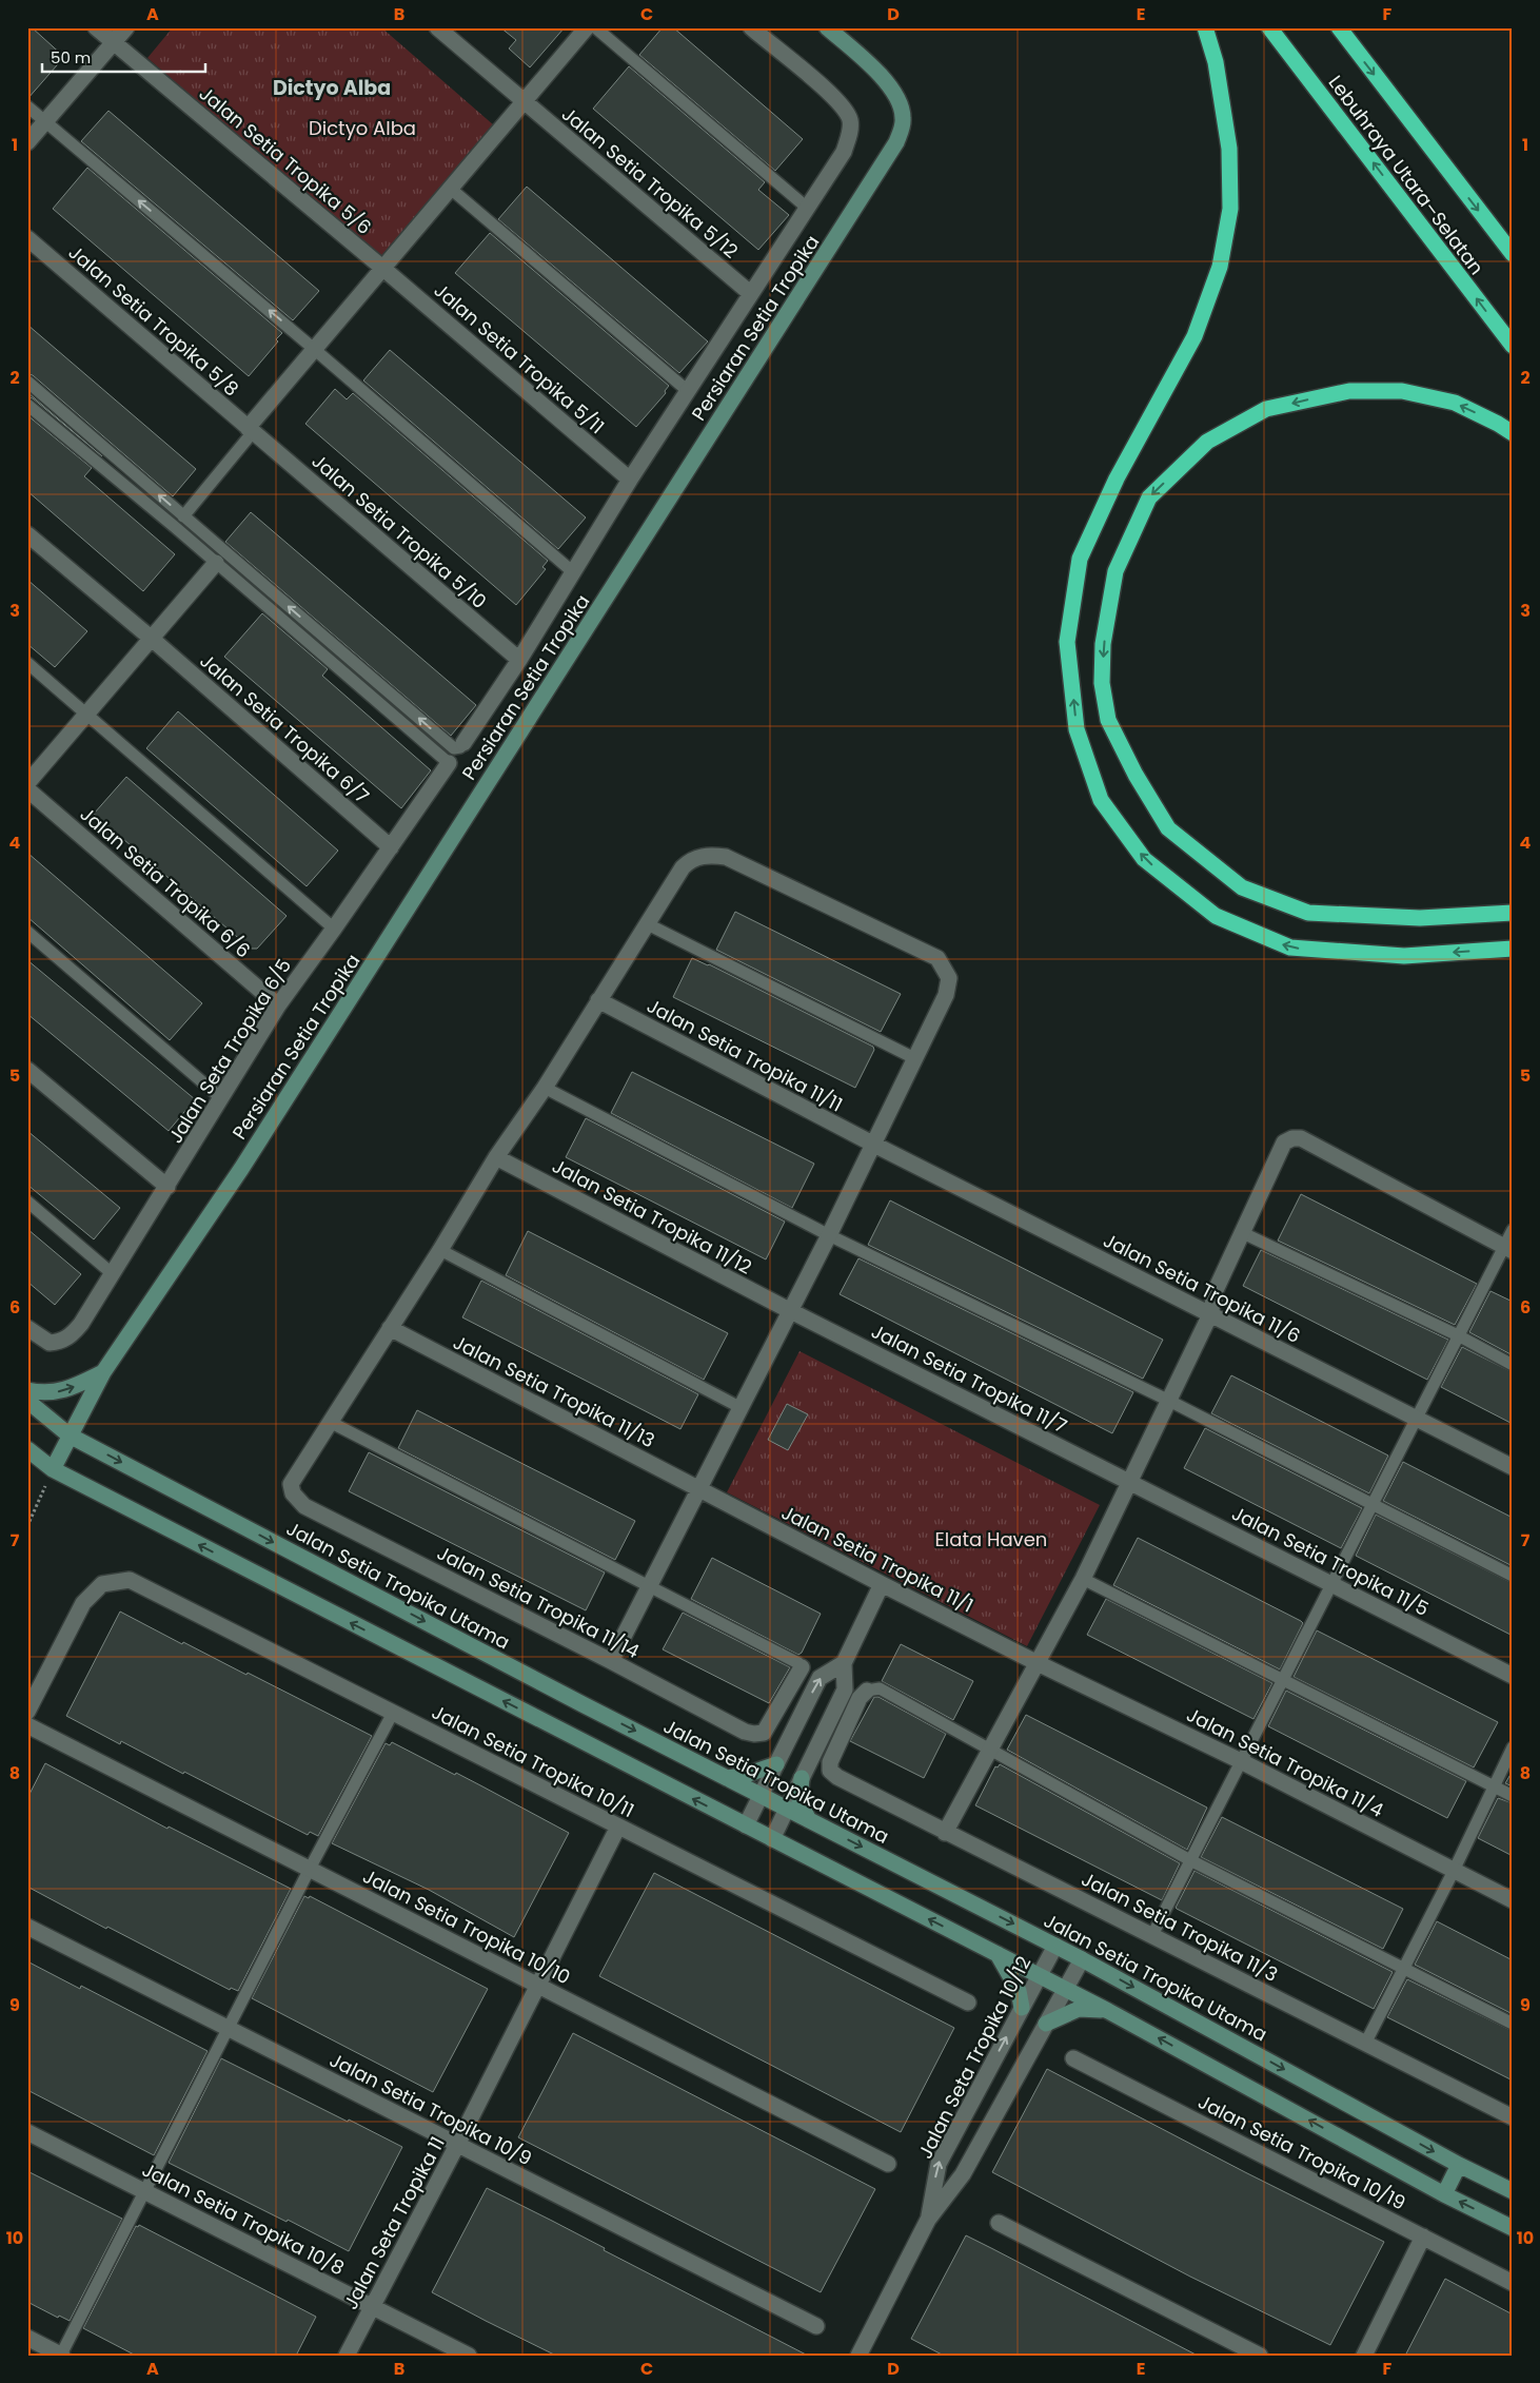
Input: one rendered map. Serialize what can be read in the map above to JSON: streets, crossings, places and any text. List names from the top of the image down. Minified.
{"streets":{"highway":["Lebuhraya Utara–Selatan"],"main road":["Persiaran Setia Tropika","Jalan Setia Tropika Utama"],"street":["Jalan Setia Tropika 5/6","Jalan Setia Tropika 5/12","Jalan Setia Tropika 5/8","Jalan Setia Tropika 5/11","Jalan Setia Tropika 5/10","Jalan Setia Tropika 6/7","Jalan Setia Tropika 6/6","Jalan Seta Tropika 6/5","Jalan Setia Tropika 11/11","Jalan Setia Tropika 11/12","Jalan Setia Tropika 11/6","Jalan Setia Tropika 11/7","Jalan Setia Tropika 11/13","Jalan Setia Tropika 11/1","Jalan Setia Tropika 11/5","Jalan Setia Tropika 11/14","Jalan Setia Tropika 10/11","Jalan Setia Tropika 11/4","Jalan Setia Tropika 10/10","Jalan Setia Tropika 11/3","Jalan Seta Tropika 10/12","Jalan Setia Tropika 10/9","Jalan Setia Tropika 10/19","Jalan Setia Tropika 10/8","Jalan Seta Tropika 11"]},"crossings":[["Jalan Setia Tropika 5/6","Jalan Setia Tropika 5/11"],["Jalan Setia Tropika 5/8","Jalan Setia Tropika 5/10"],["Persiaran Setia Tropika","Jalan Setia Tropika Utama"],["Jalan Setia Tropika 6/7","Jalan Seta Tropika 6/5"],["Jalan Setia Tropika 6/6","Jalan Seta Tropika 6/5"],["Jalan Setia Tropika 11/11","Jalan Setia Tropika 11/6"],["Jalan Setia Tropika 11/12","Jalan Setia Tropika 11/7"],["Jalan Setia Tropika 11/7","Jalan Setia Tropika 11/5"],["Jalan Setia Tropika 11/13","Jalan Setia Tropika 11/1"],["Jalan Setia Tropika 11/1","Jalan Setia Tropika 11/4"],["Jalan Setia Tropika Utama","Jalan Seta Tropika 10/12"],["Jalan Setia Tropika 10/11","Jalan Seta Tropika 11"],["Jalan Setia Tropika 10/10","Jalan Seta Tropika 11"],["Jalan Setia Tropika 10/9","Jalan Seta Tropika 11"],["Jalan Setia Tropika 10/8","Jalan Seta Tropika 11"]],"districts":["Dictyo Alba"],"parks":["Dictyo Alba","Elata Haven"],"scale_bar":"50 m","grid":{"columns":["A","B","C","D","E","F"],"rows":["1","2","3","4","5","6","7","8","9","10"]}}
